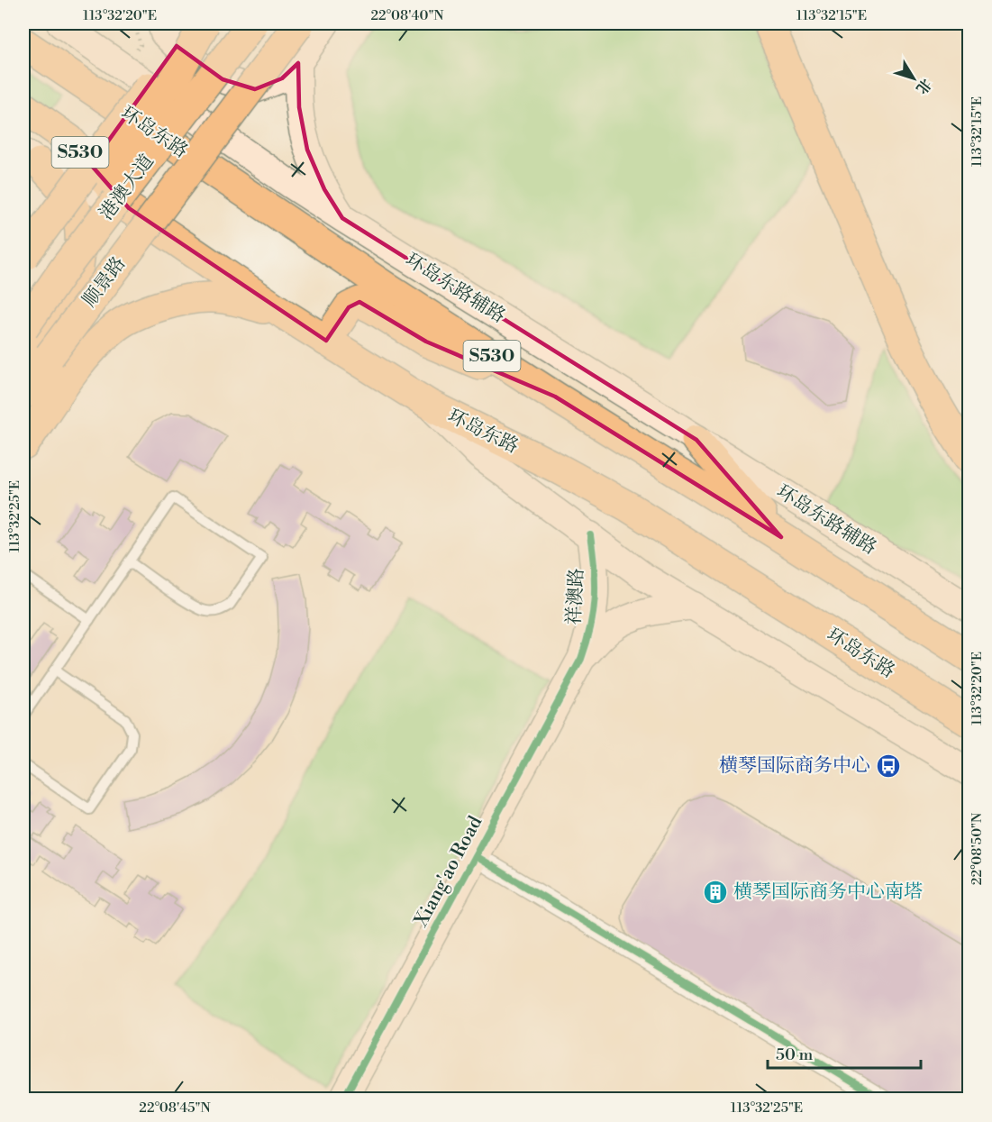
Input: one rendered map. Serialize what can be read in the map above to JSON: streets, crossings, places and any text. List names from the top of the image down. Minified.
{"streets":{"main road":["环岛东路","S530","港澳大道","顺景路","环岛东路辅路","祥澳路","Xiang'ao Road"]},"crossings":[["港澳大道","顺景路"],["祥澳路","Xiang'ao Road"]],"places":{"bus stop":["横琴国际商务中心"],"building":["横琴国际商务中心南塔"]},"scale_bar":"50 m","north":"bottom right","coordinates":["113°32'20\"E","22°08'40\"N","113°32'15\"E","113°32'25\"E","22°08'50\"N","22°08'45\"N"]}
